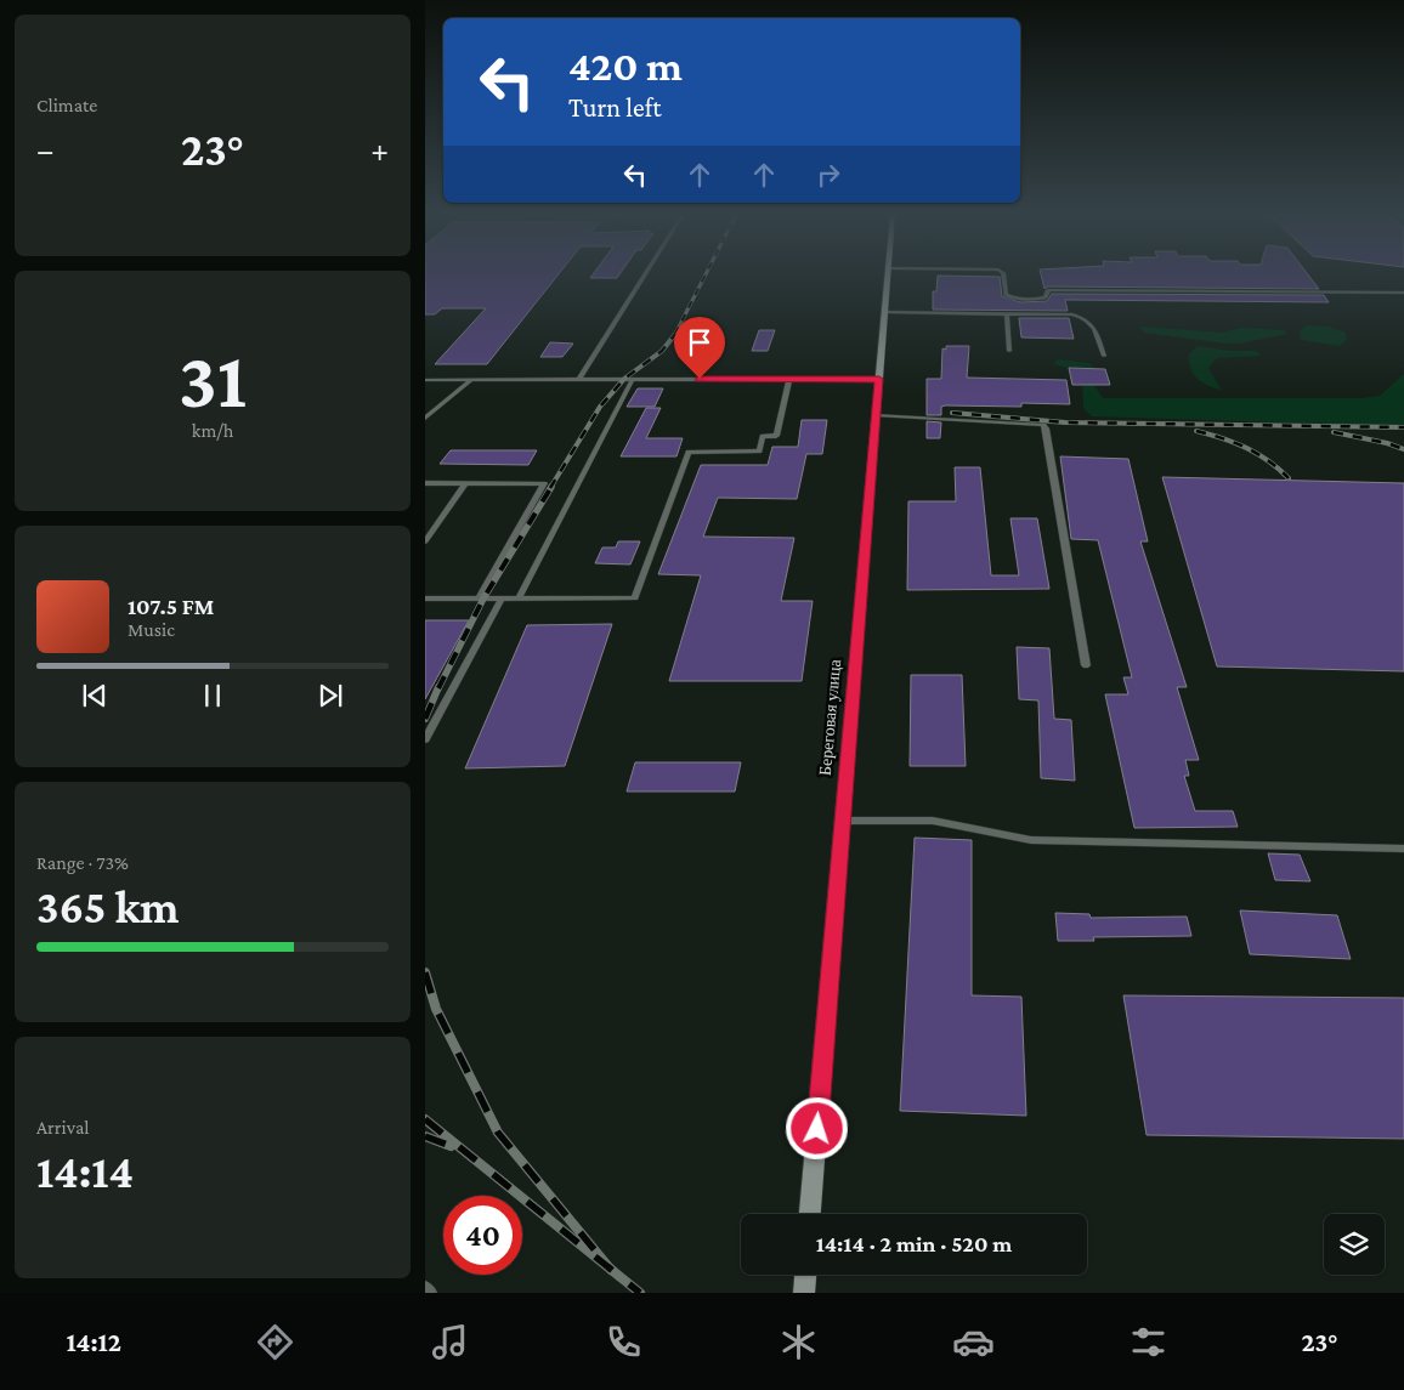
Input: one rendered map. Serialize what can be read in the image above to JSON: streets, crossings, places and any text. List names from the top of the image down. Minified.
{"streets":{"street":["Береговая улица"]},"page":{"tile":["Climate",["31","km/h"],["Range · 73%","365 km"],["Arrival","14:14"]],"turn":["420 m","Turn left"],"heat":["−","23°","+"],"song":["107.5 FM","Music"],"limit":"40","trip":"14:14 · 2 min · 520 m","tabs":["14:12","23°"]}}
